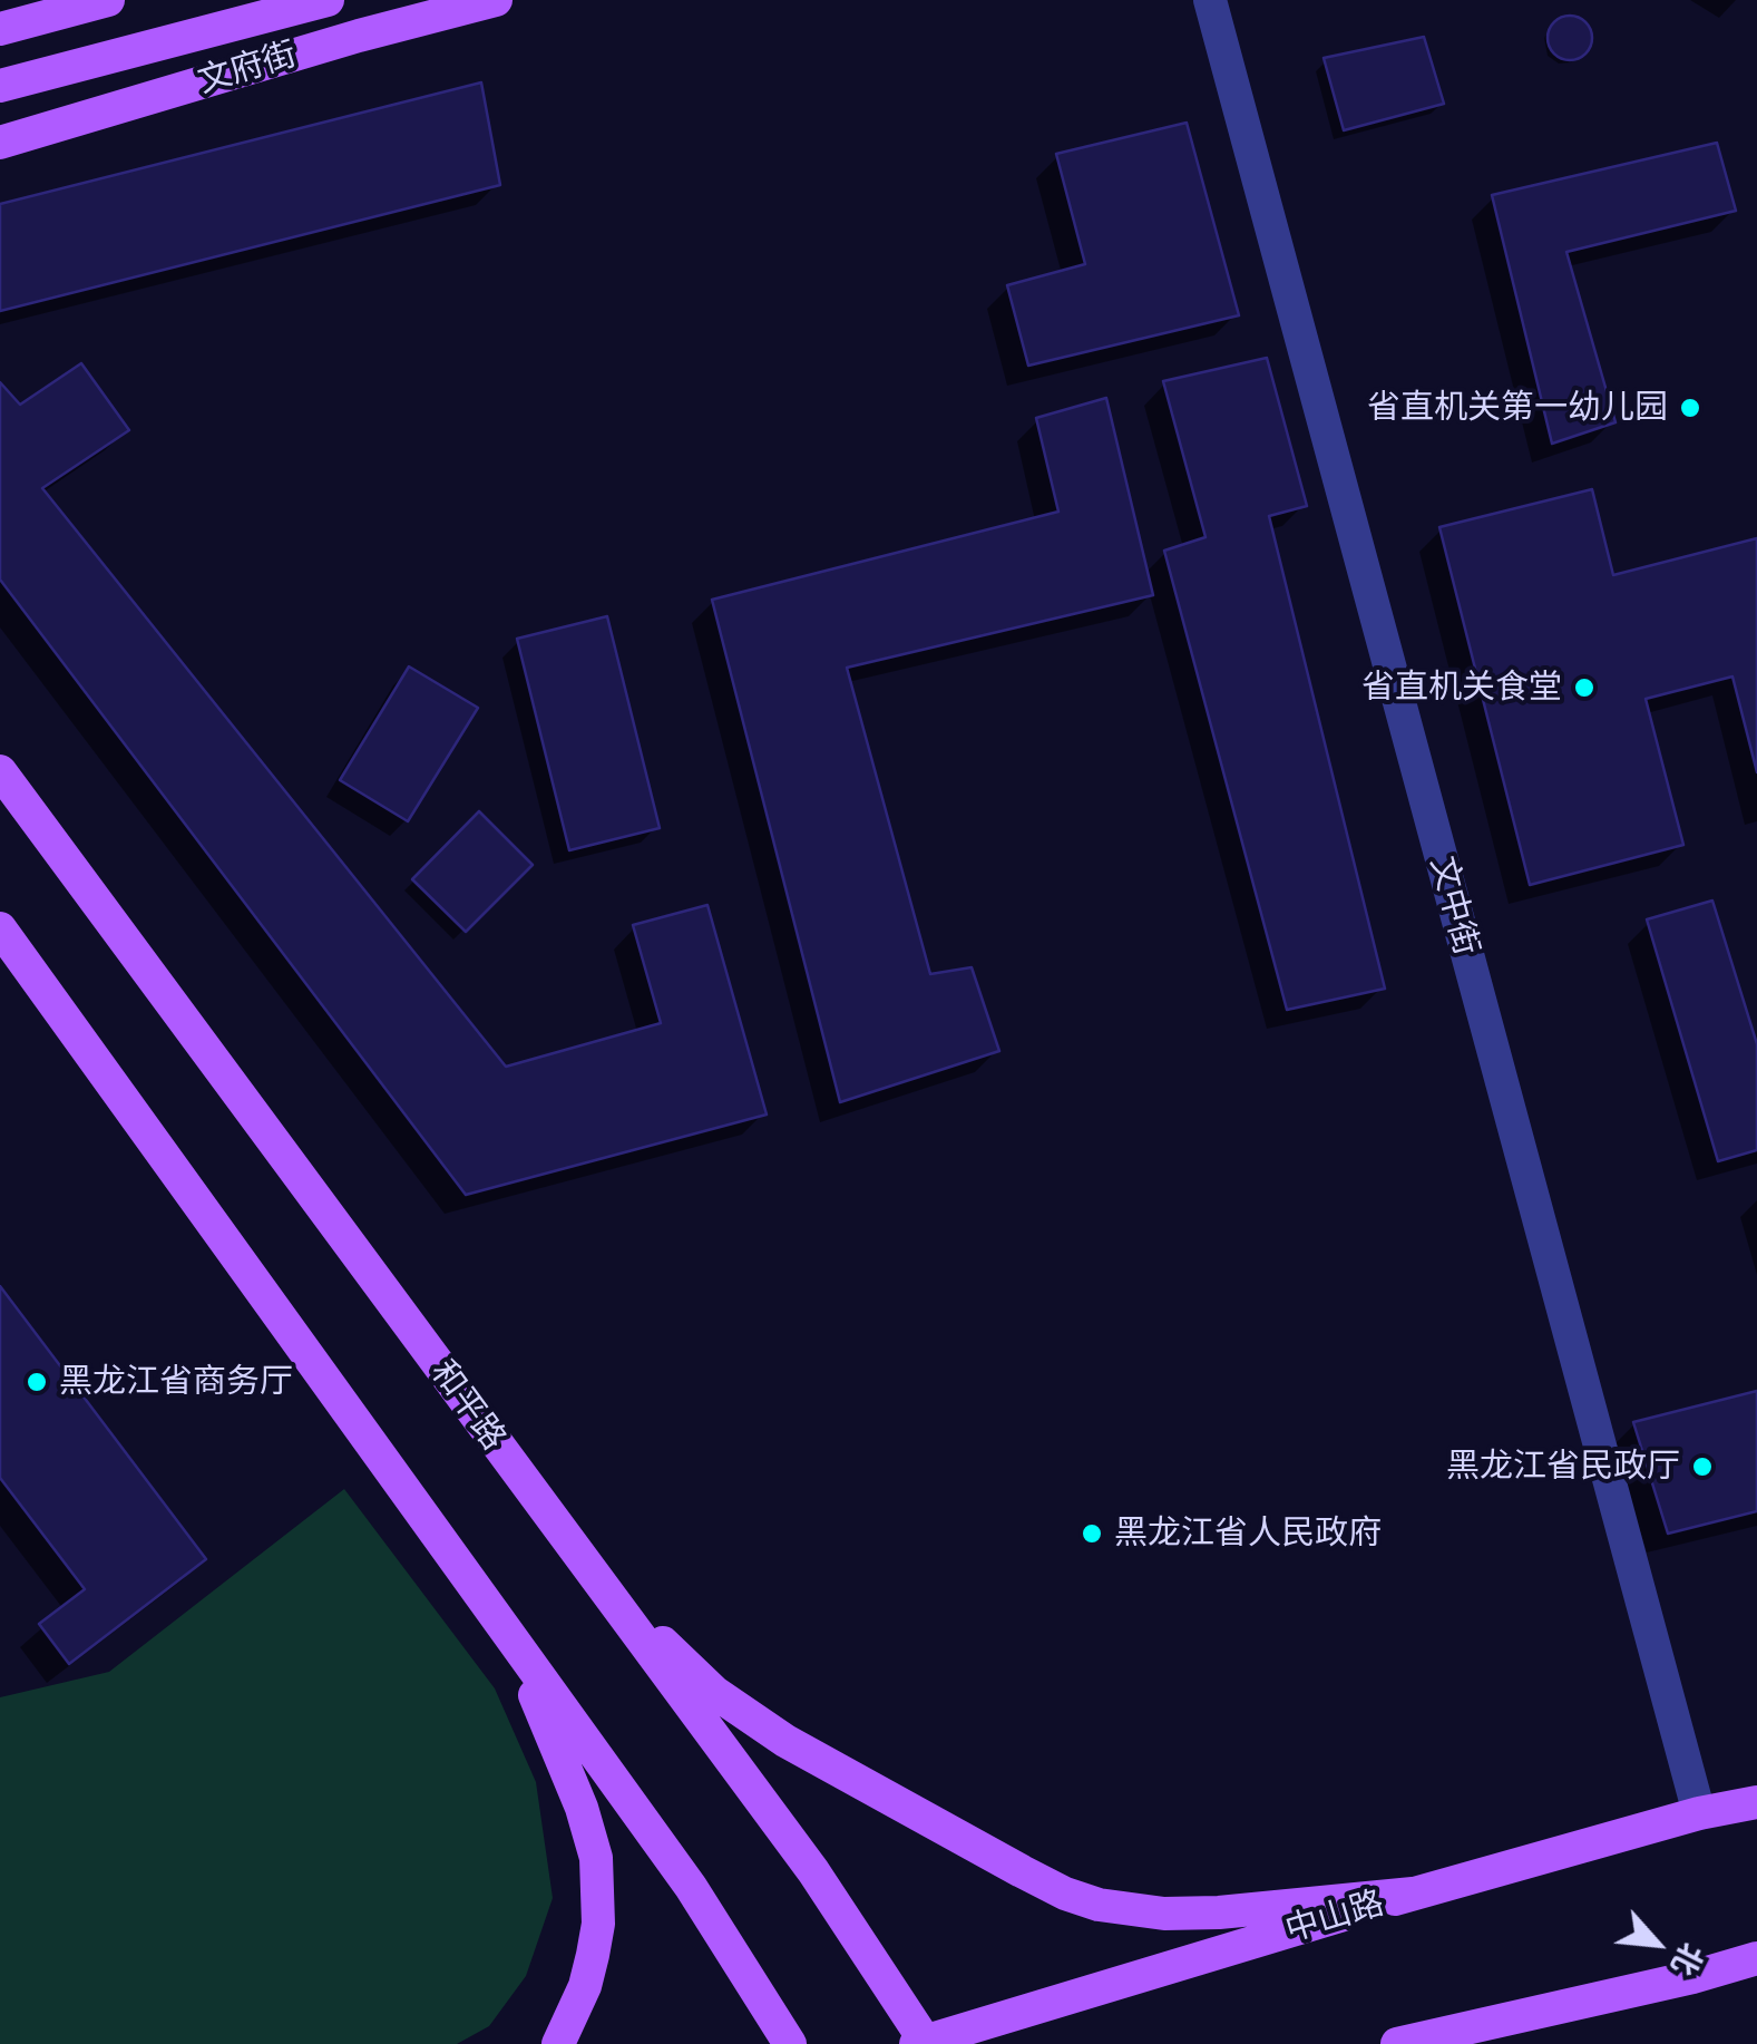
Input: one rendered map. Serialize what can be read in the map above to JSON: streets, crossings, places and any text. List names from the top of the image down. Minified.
{"streets":{"main road":["文府街","和平路","中山路"],"street":["文中街"]},"crossings":[["文中街","中山路"],["和平路","中山路"]],"places":["省直机关第一幼儿园","省直机关食堂","黑龙江省商务厅","黑龙江省民政厅","黑龙江省人民政府"],"north":"bottom right"}
